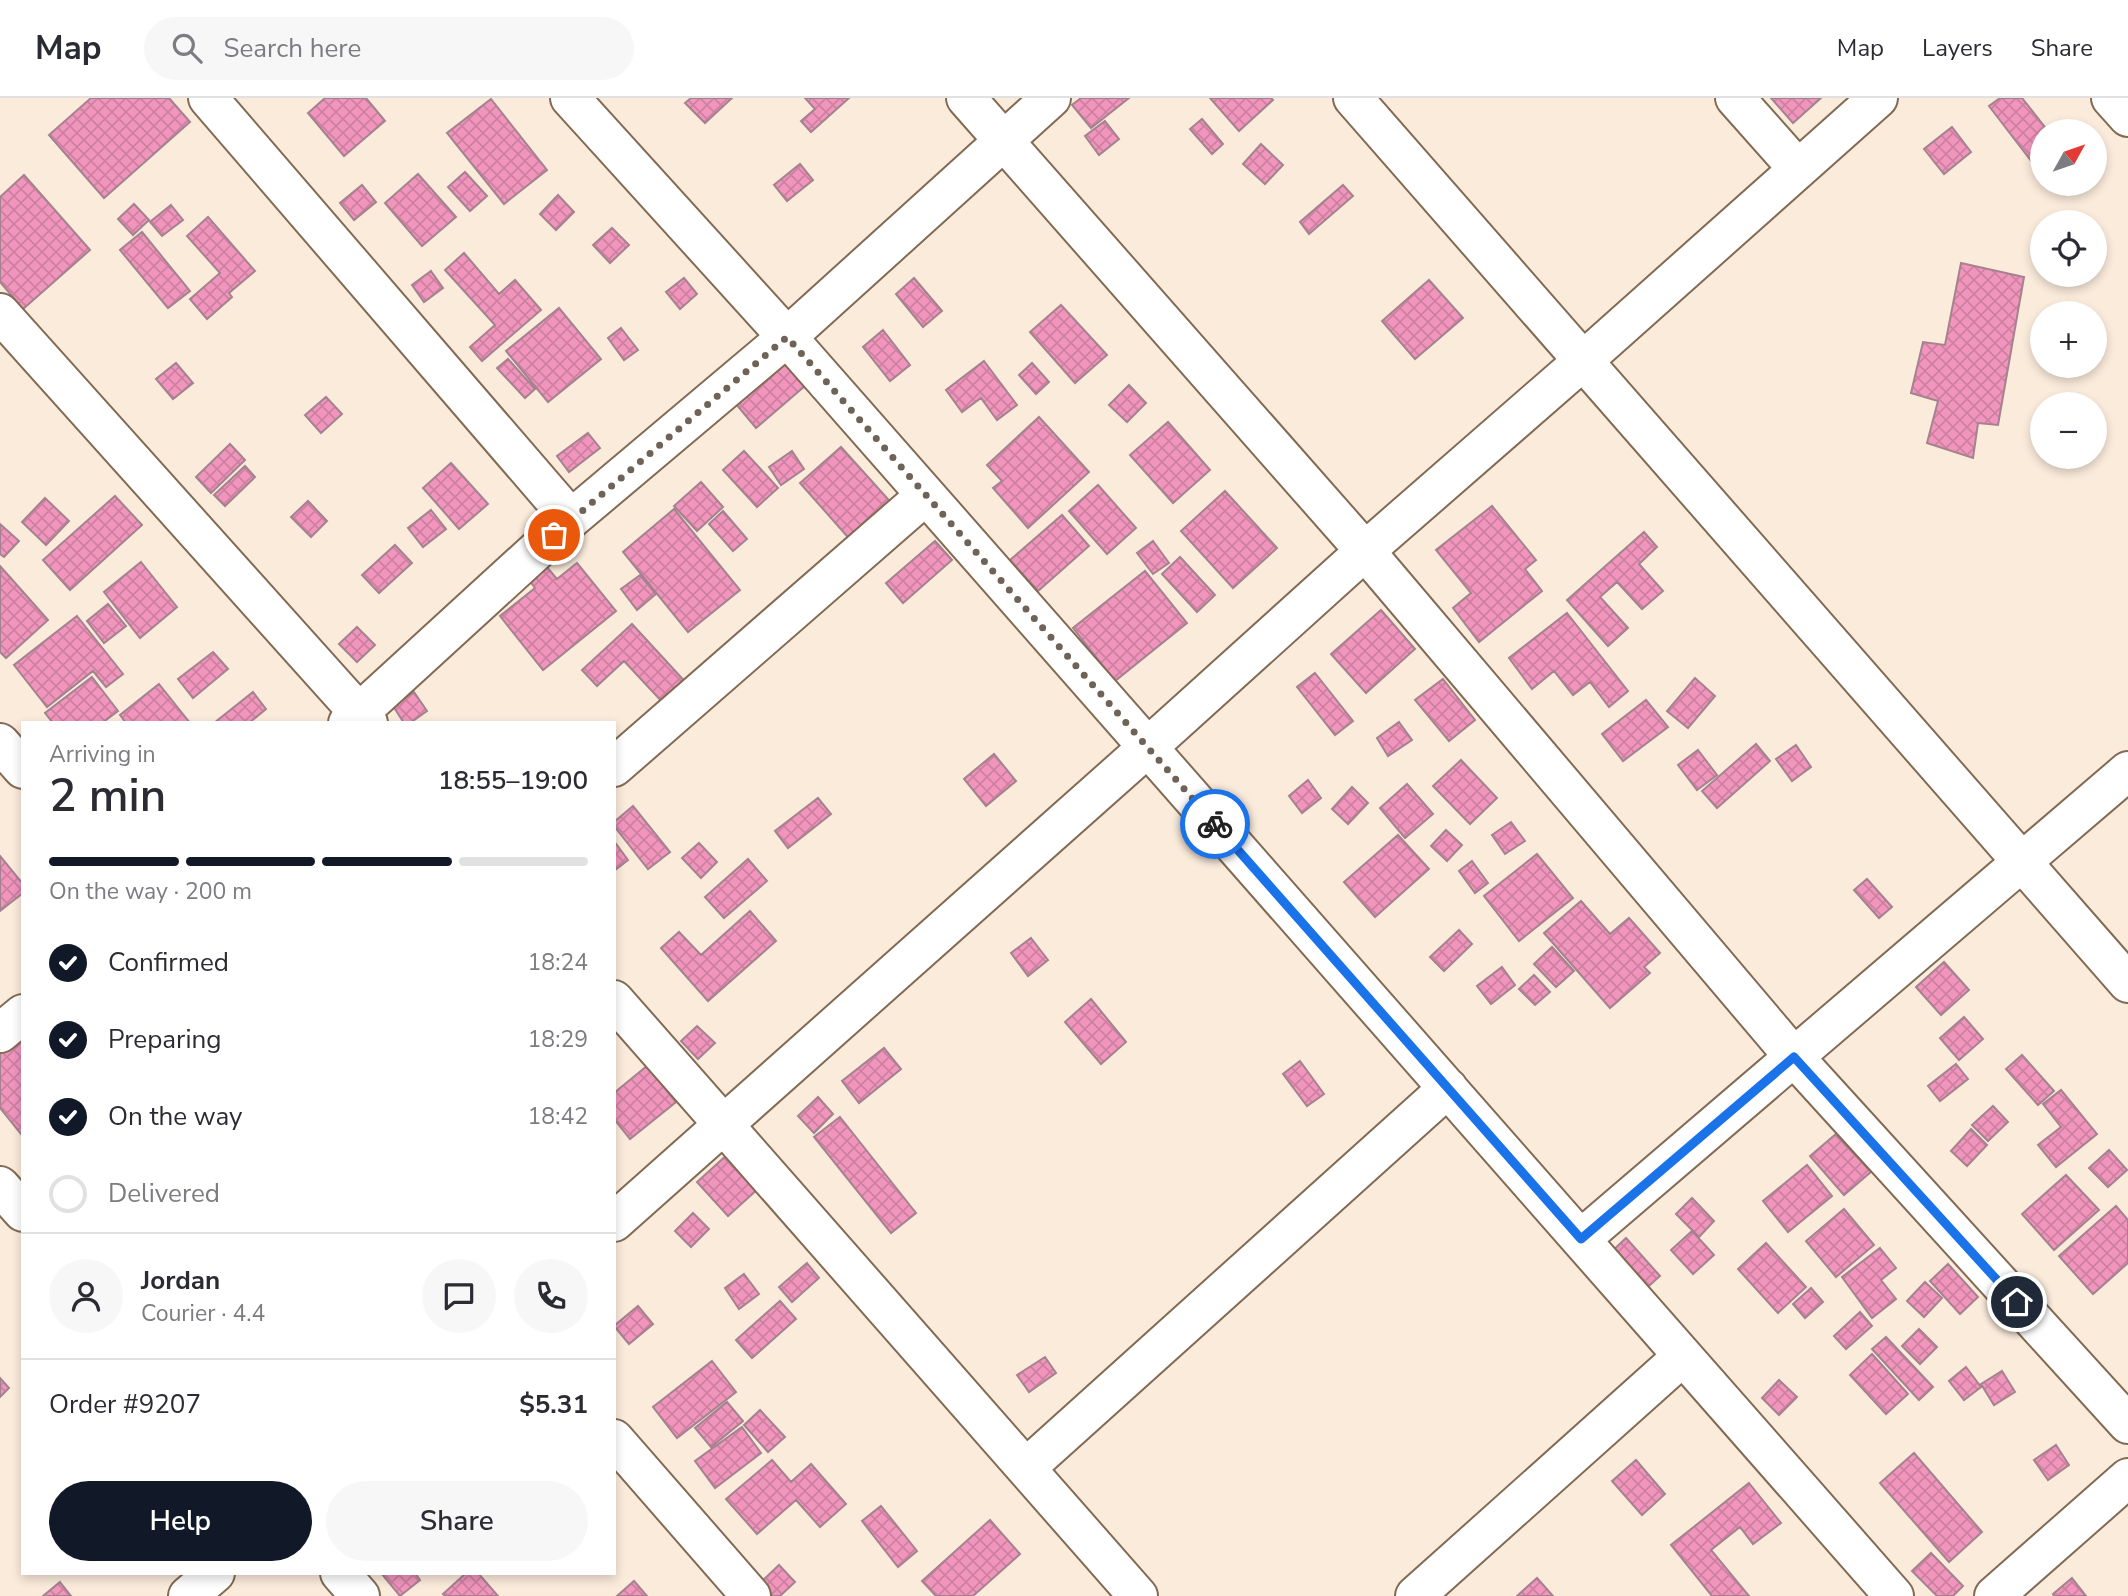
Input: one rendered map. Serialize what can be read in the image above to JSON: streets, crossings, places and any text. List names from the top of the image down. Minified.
{"north":"top right","page":{"header":"Map","search":"Search here","nav":["Map","Layers","Share"],"map_buttons":["+","−"],"heading":["2 min","Arriving in","18:55–19:00"],"panel":["Jordan","Courier · 4.4","Order #9207","$5.31"],"bar":"On the way · 200 m","list":[["Confirmed","18:24"],["Preparing","18:29"],["On the way","18:42"],"Delivered"],"buttons":["Help","Share"]}}
